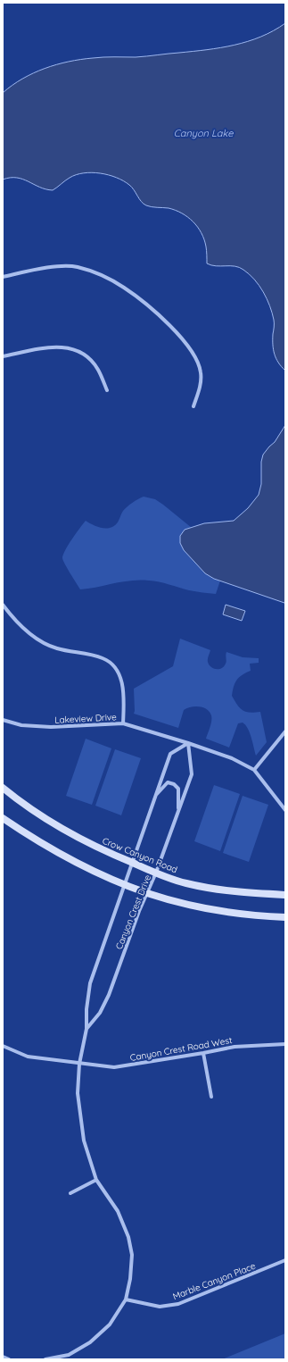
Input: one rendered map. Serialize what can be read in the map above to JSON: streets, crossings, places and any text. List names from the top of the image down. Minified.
{"streets":{"main road":["Crow Canyon Road"],"street":["Lakeview Drive","Canyon Crest Drive","Canyon Crest Road West","Marble Canyon Place"]},"crossings":[["Lakeview Drive","Canyon Crest Drive"],["Crow Canyon Road","Canyon Crest Drive"],["Canyon Crest Drive","Canyon Crest Road West"],["Canyon Crest Drive","Marble Canyon Place"]],"water":["Canyon Lake"]}
